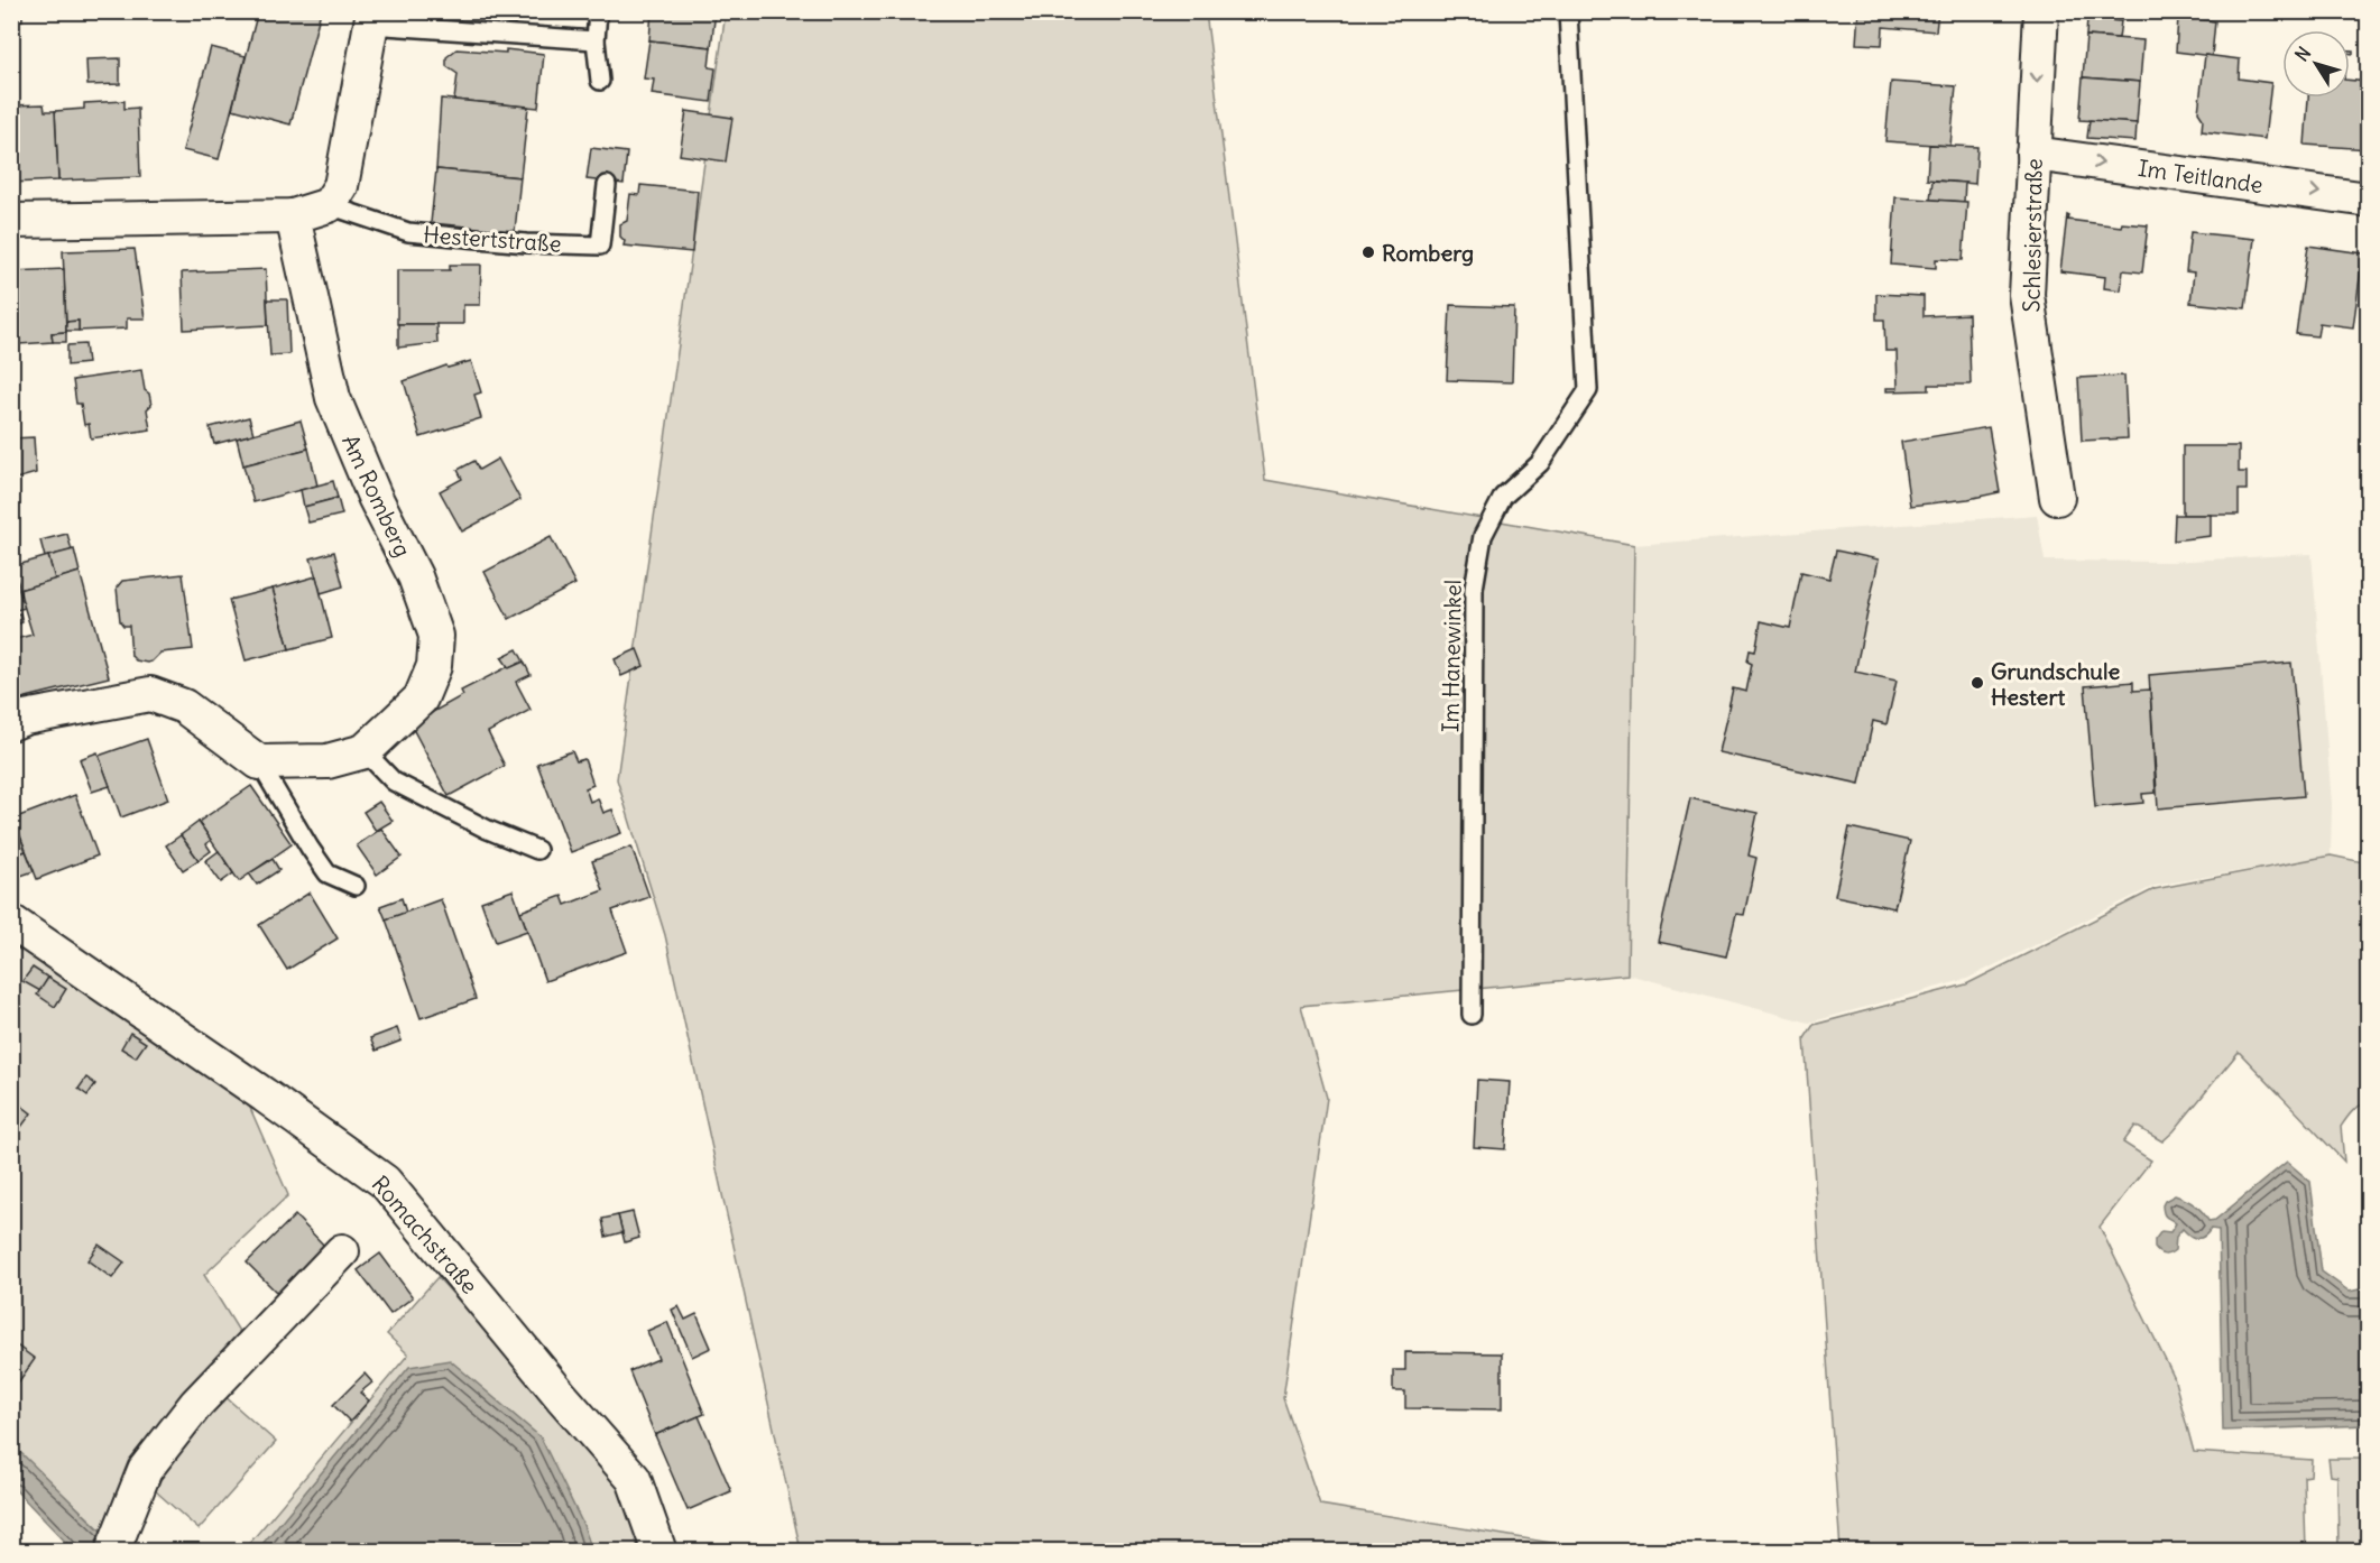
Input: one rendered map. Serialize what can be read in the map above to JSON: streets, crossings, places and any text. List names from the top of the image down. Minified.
{"streets":{"street":["Im Teitlande","Schlesierstraße","Am Romberg","Romachstraße"],"lane":["Hestertstraße","Im Hanewinkel"]},"crossings":[["Im Teitlande","Schlesierstraße"]],"one_way":["Im Teitlande"],"places":["Romberg","Grundschule Hestert"],"north":"top left"}
